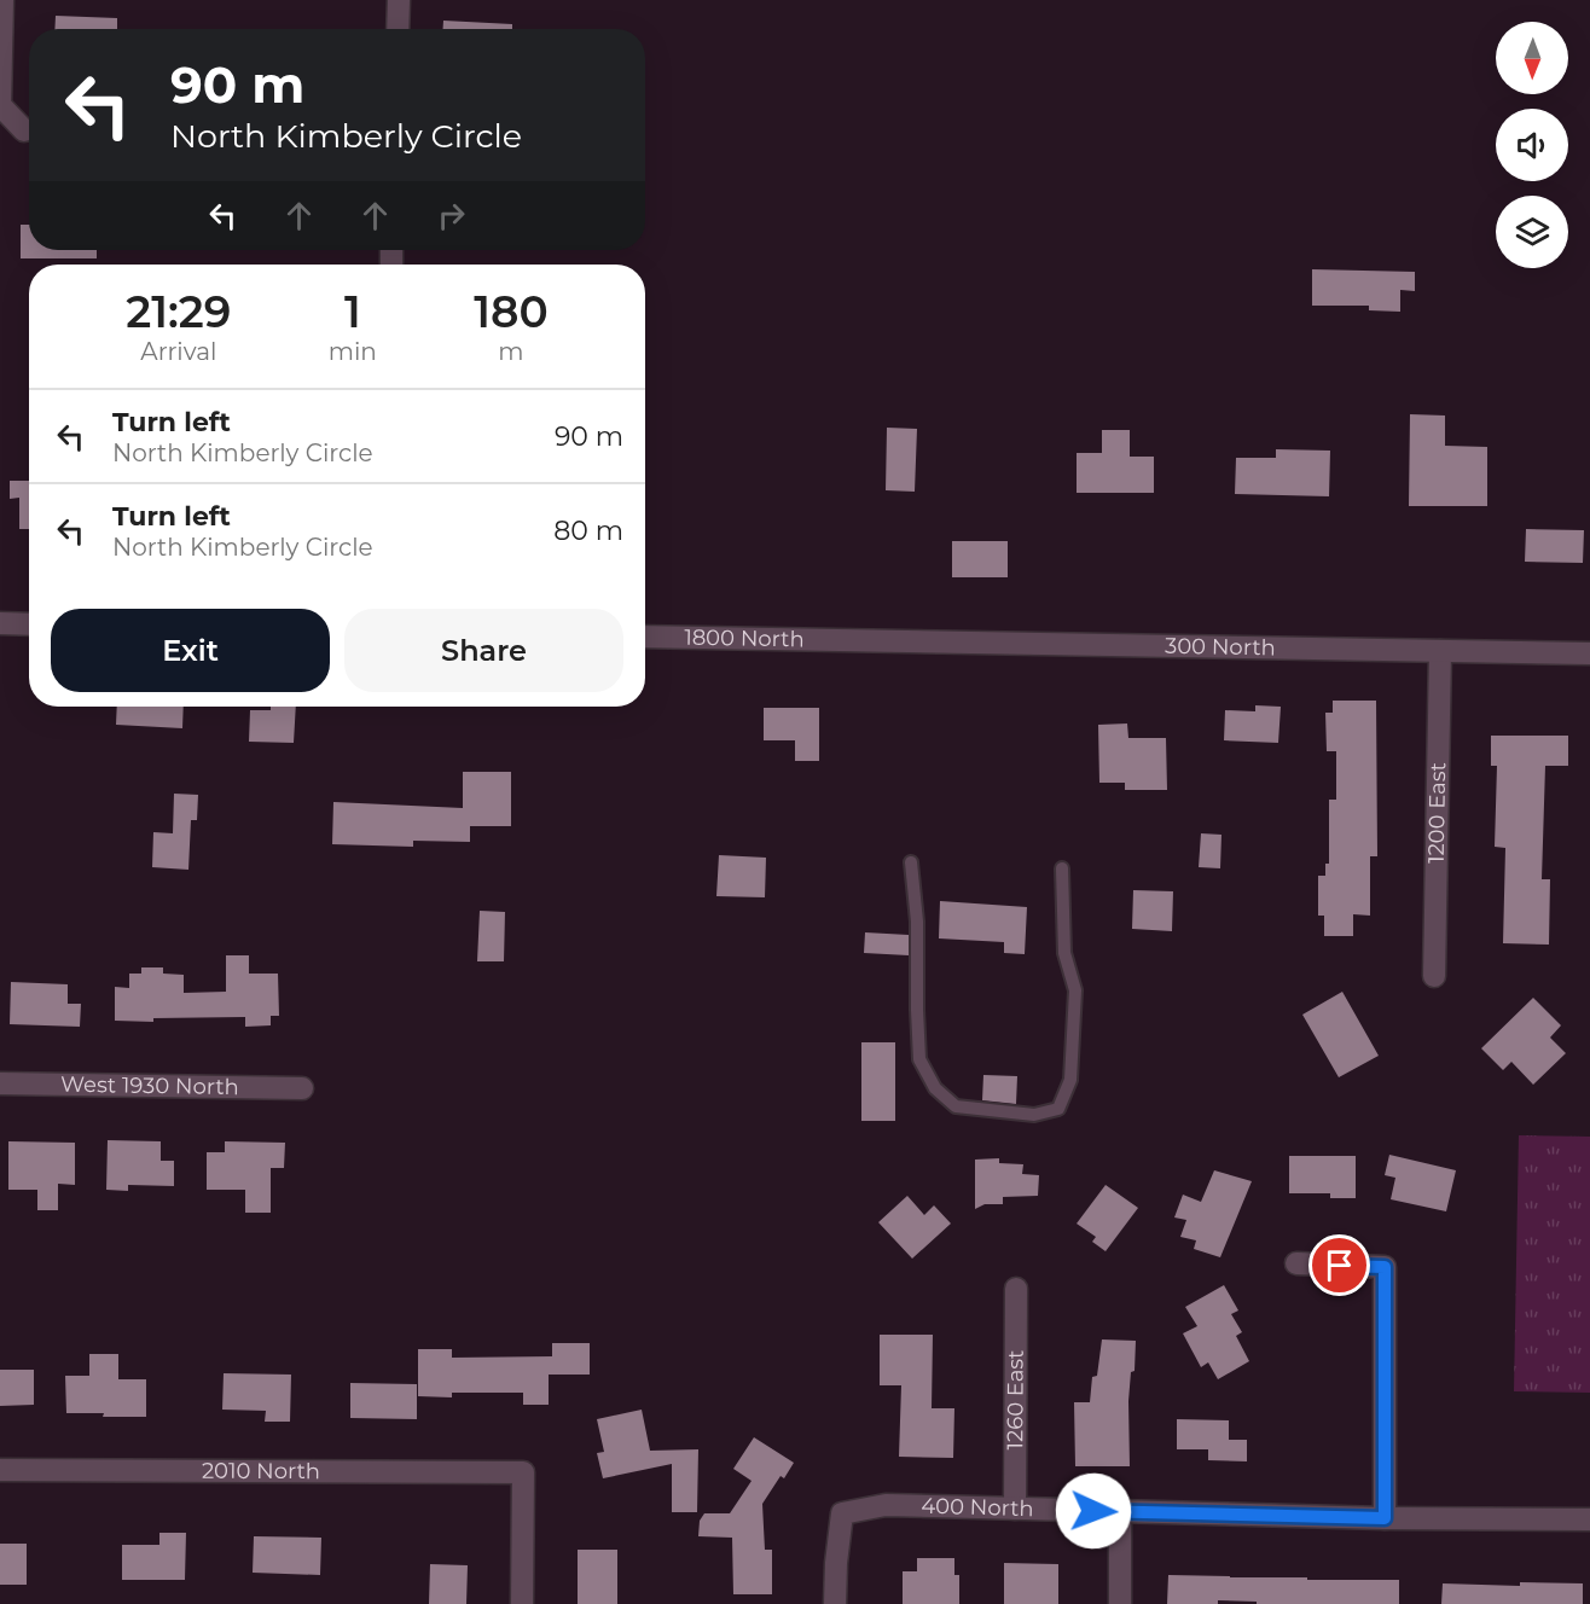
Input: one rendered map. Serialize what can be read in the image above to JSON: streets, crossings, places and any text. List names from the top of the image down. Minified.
{"streets":{"street":["1800 North","300 North","1200 East","West 1930 North","1260 East","2010 North","400 North"]},"crossings":[["1800 North","300 North"],["300 North","1200 East"],["1260 East","400 North"]],"north":"bottom","page":{"turn":["90 m","North Kimberly Circle"],"eta":["21:29","Arrival","1","min","180","m"],"list":[{"name":"Turn left","note":"North Kimberly Circle","value":"90 m"},{"name":"Turn left","note":"North Kimberly Circle","value":"80 m"}],"buttons":["Exit","Share"]}}
